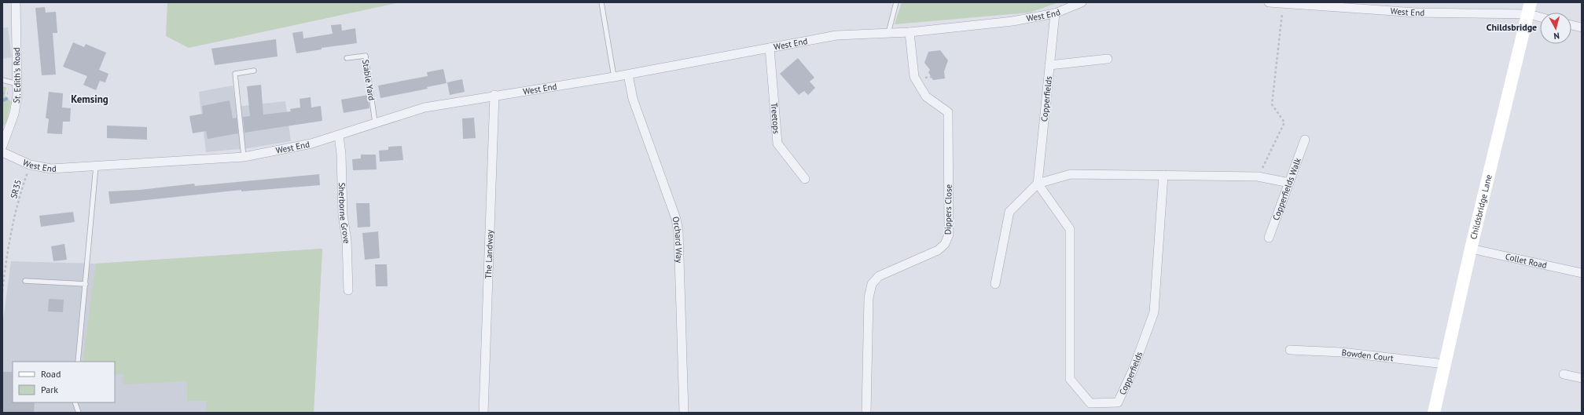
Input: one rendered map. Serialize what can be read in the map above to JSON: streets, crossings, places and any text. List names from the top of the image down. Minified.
{"streets":{"street":["West End","St. Edith's Road","Copperfields","Treetops","Copperfields Walk","Childsbridge Lane","Dippers Close","Sherborne Grove","Orchard Way","The Landway","Collet Road","Bowden Court"],"lane":["Stable Yard"],"path":["SR35"]},"crossings":[["West End","Stable Yard"],["West End","Copperfields"],["West End","Treetops"],["West End","SR35"],["West End","Childsbridge Lane"],["West End","Dippers Close"],["West End","Sherborne Grove"],["West End","Orchard Way"],["West End","The Landway"],["Childsbridge Lane","Collet Road"],["Childsbridge Lane","Bowden Court"]],"districts":["Childsbridge","Kemsing"],"legend":["Road","Park"],"north":"bottom"}
